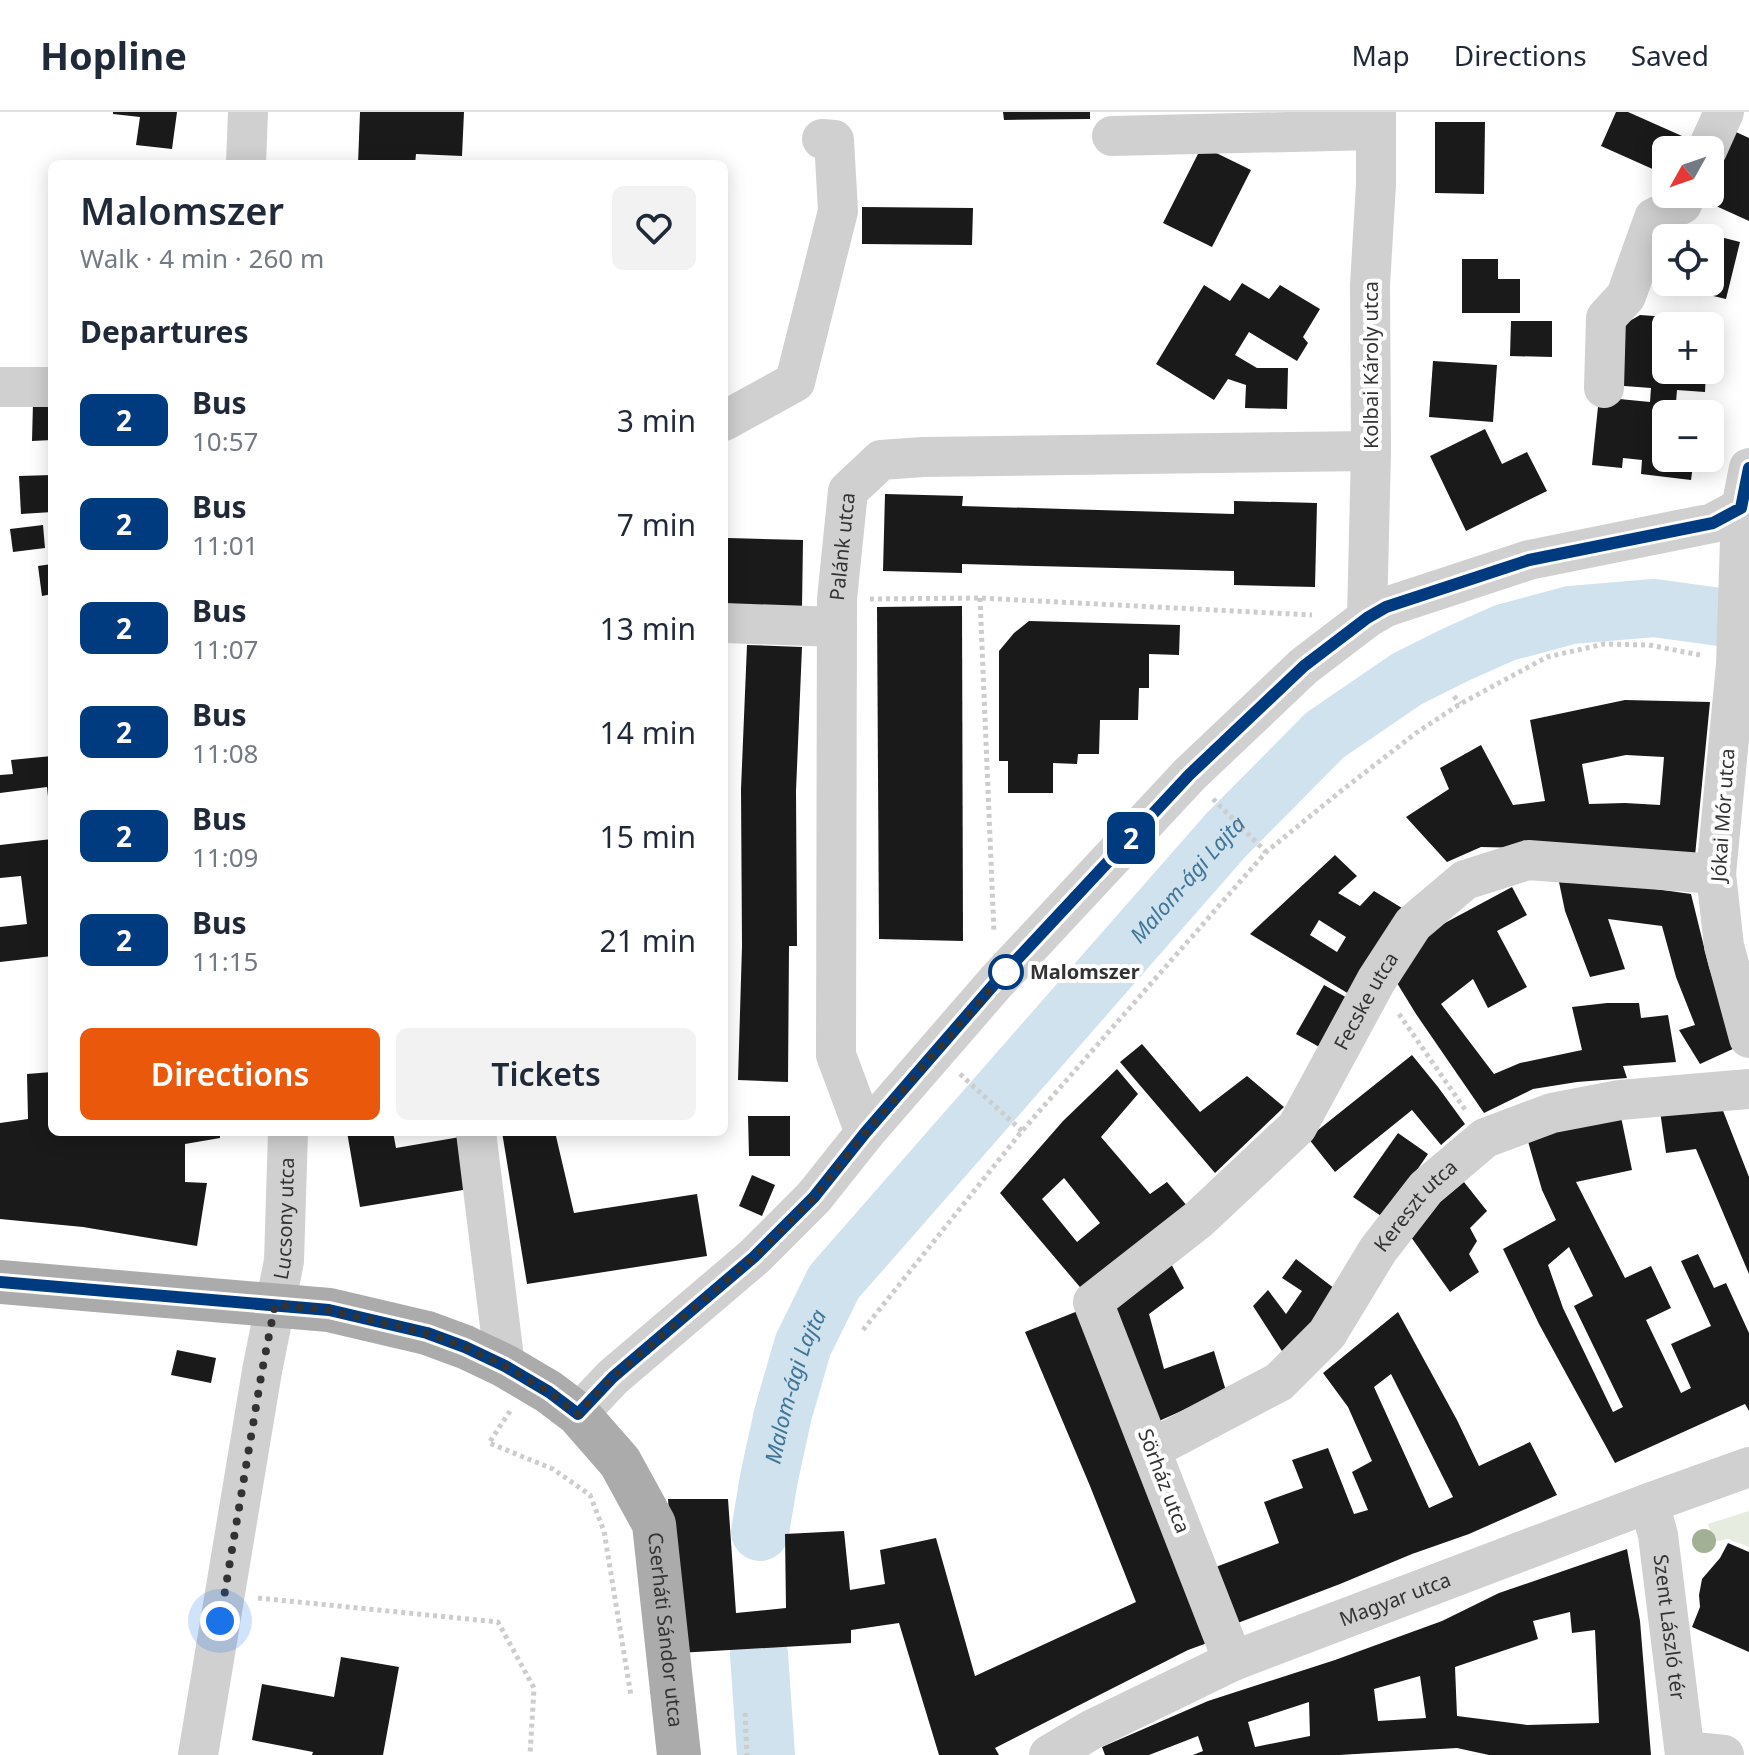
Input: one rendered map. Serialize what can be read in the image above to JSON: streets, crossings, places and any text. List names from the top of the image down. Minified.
{"streets":{"main road":["Cserháti Sándor utca"],"street":["Kolbai Károly utca","Palánk utca","Jókai Mór utca","Fecske utca","Kereszt utca","Lucsony utca","Sörház utca","Magyar utca","Szent László tér"]},"crossings":[["Kolbai Károly utca","Palánk utca"],["Jókai Mór utca","Fecske utca"],["Fecske utca","Sörház utca"],["Kereszt utca","Sörház utca"],["Lucsony utca","Cserháti Sándor utca"],["Sörház utca","Magyar utca"],["Magyar utca","Szent László tér"]],"water":["Malom-ági Lajta"],"places":["Malomszer"],"lines":["bus line 2"],"north":"bottom left","page":{"header":"Hopline","nav":["Map","Directions","Saved"],"on_map":"2","map_buttons":["+","−"],"heading":[["Malomszer","Walk · 4 min · 260 m"],"Departures"],"list":[{"mark":"2","name":"Bus","note":"10:57","value":"3 min"},{"mark":"2","name":"Bus","note":"11:01","value":"7 min"},{"mark":"2","name":"Bus","note":"11:07","value":"13 min"},{"mark":"2","name":"Bus","note":"11:08","value":"14 min"},{"mark":"2","name":"Bus","note":"11:09","value":"15 min"},{"mark":"2","name":"Bus","note":"11:15","value":"21 min"}],"buttons":["Directions","Tickets"]}}
